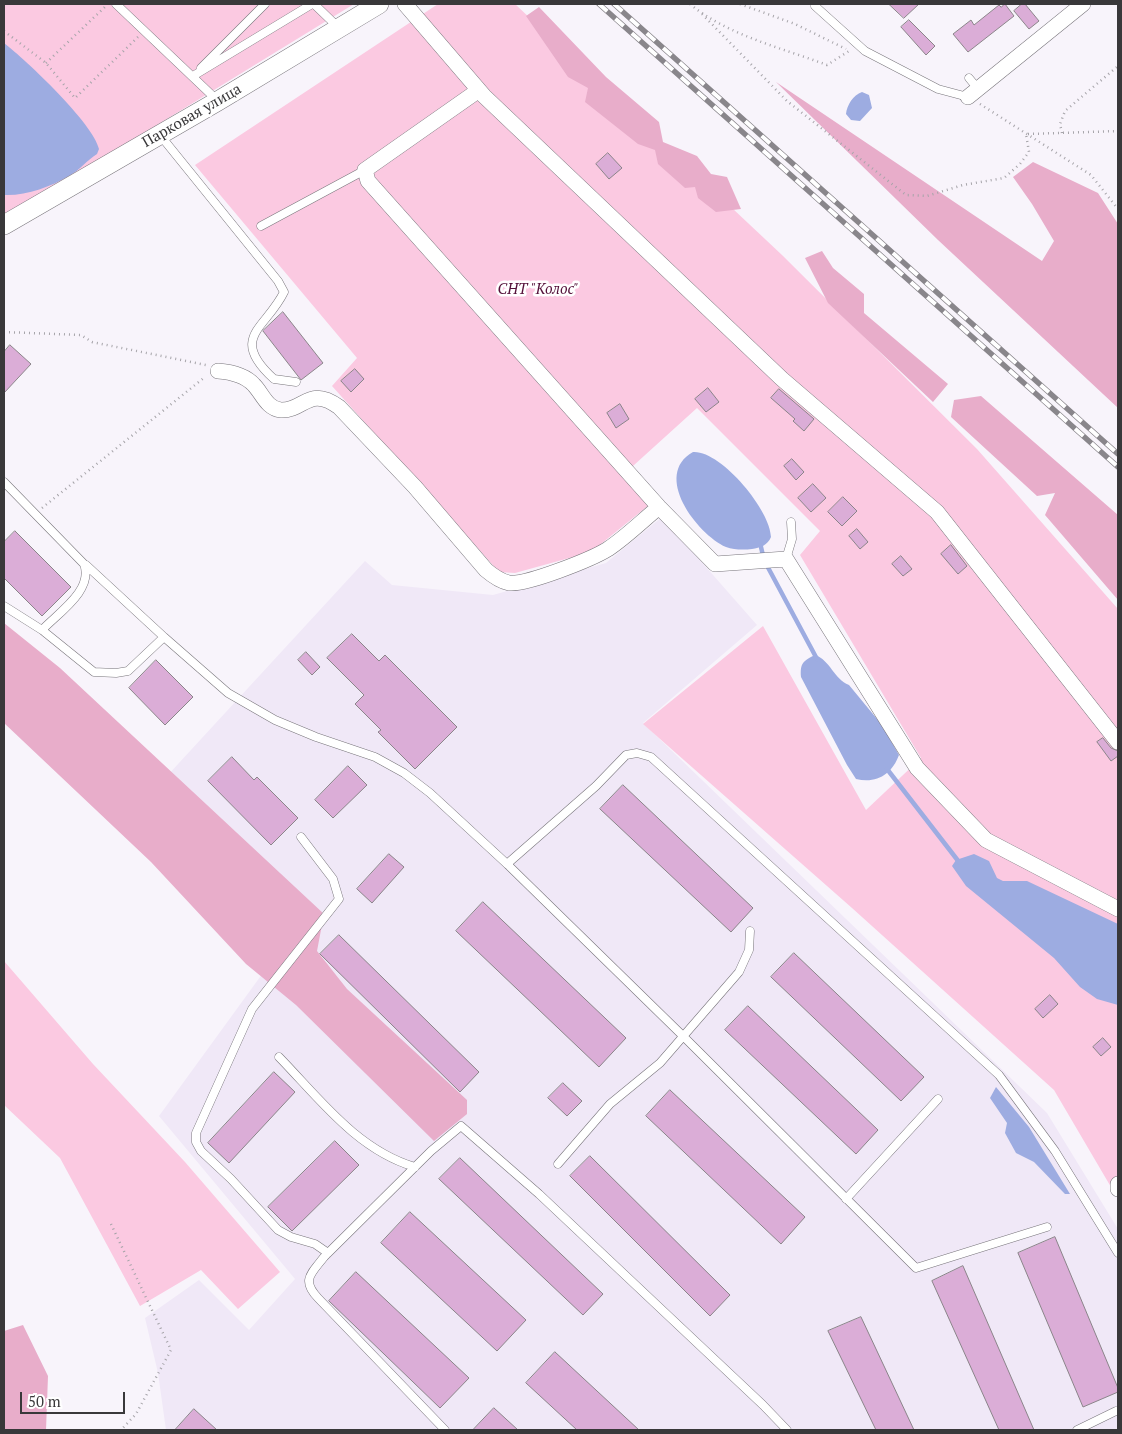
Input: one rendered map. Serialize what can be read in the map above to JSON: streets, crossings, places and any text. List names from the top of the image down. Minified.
{"streets":{"street":["Парковая улица"]},"parks":["СНТ \"Колос\""],"scale_bar":"50 m"}
